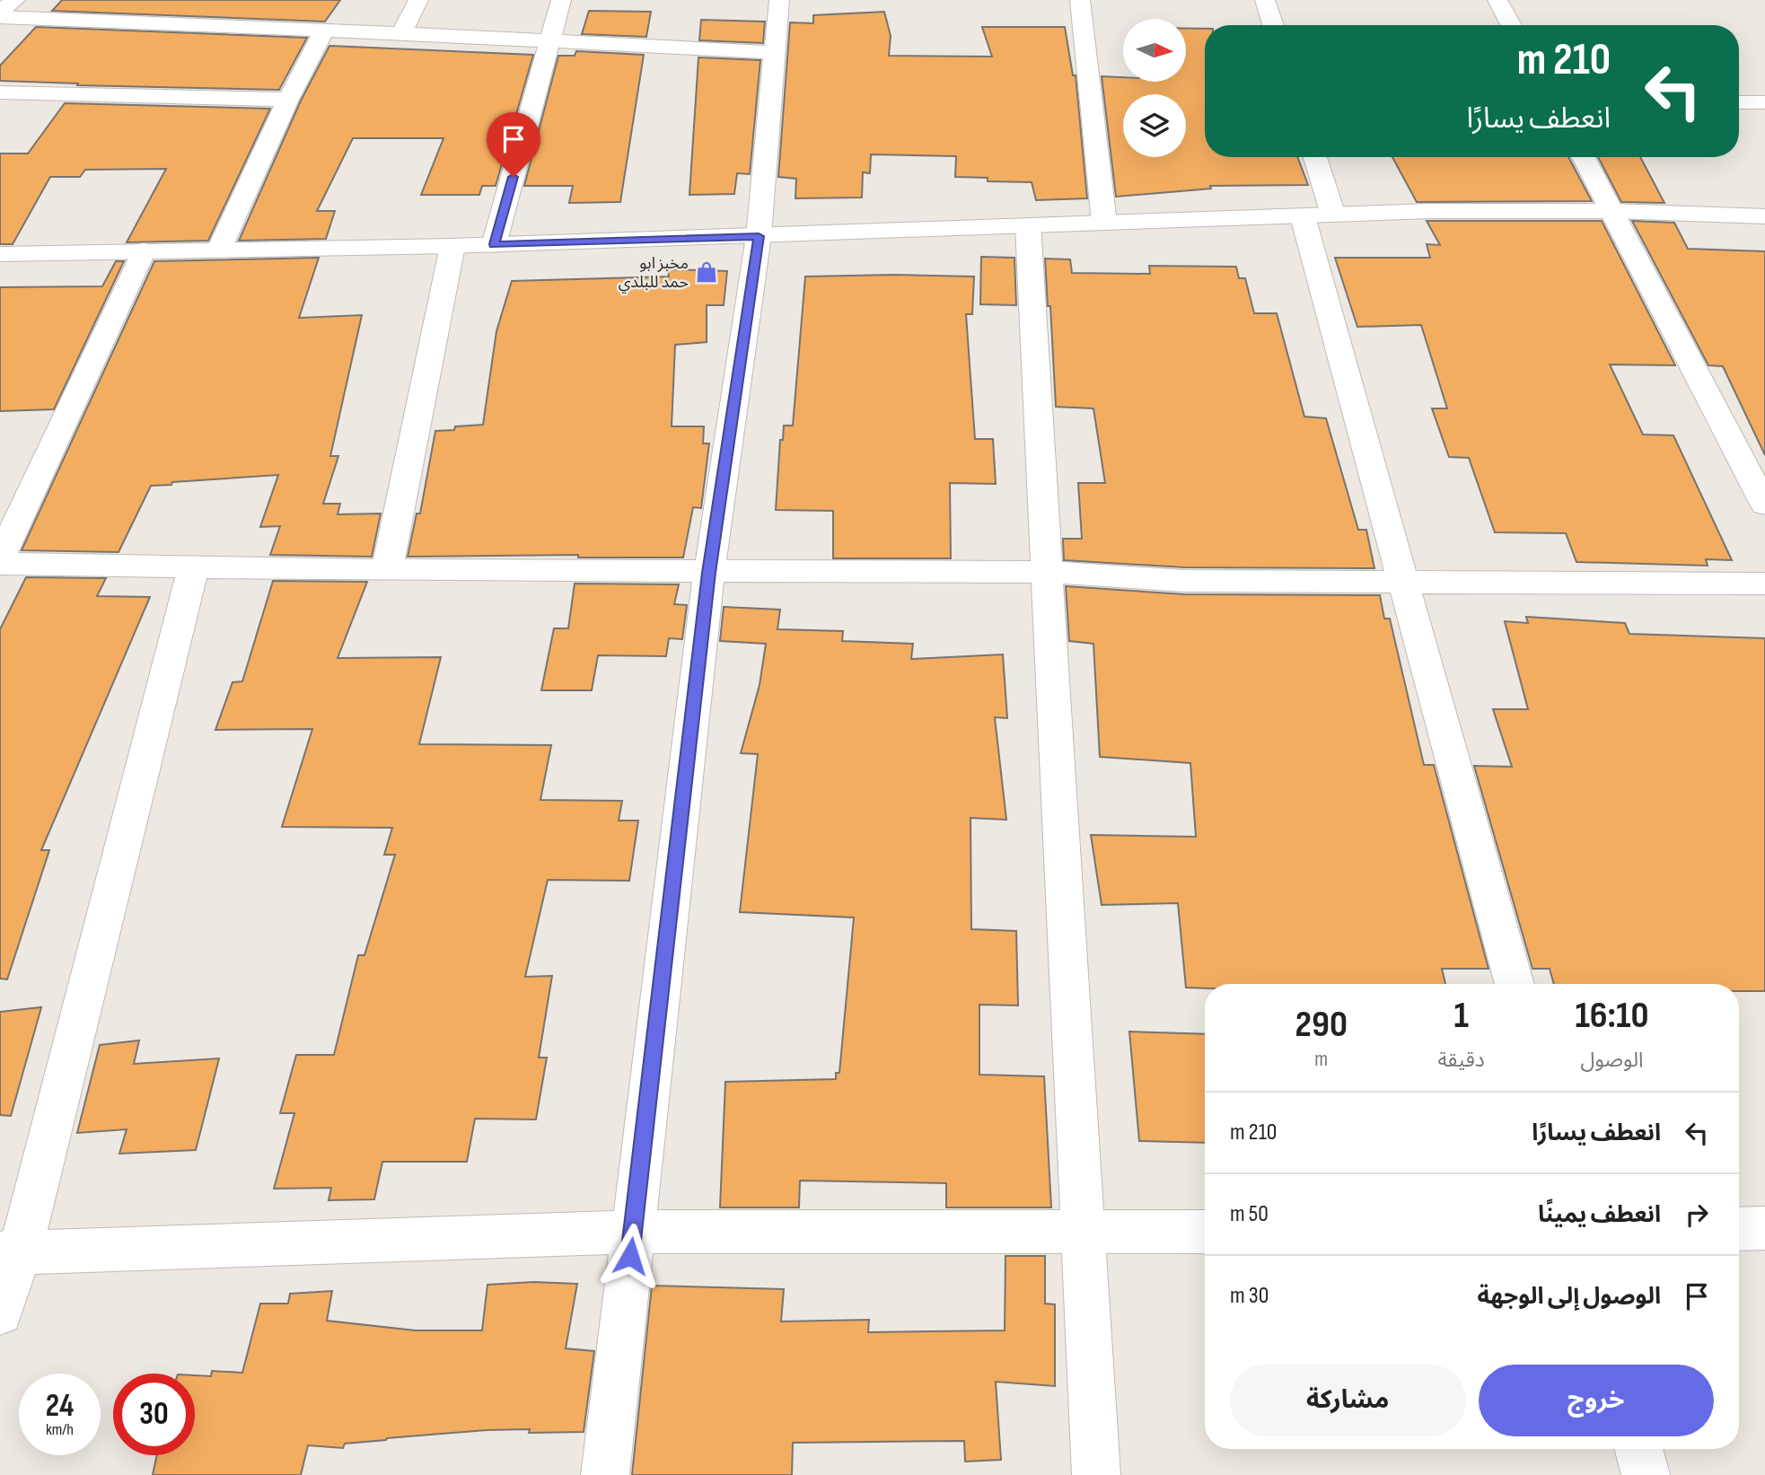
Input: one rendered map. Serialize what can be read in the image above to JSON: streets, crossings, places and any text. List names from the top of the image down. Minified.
{"places":{"shop":["مخبز ابو حمد للبلدي"]},"north":"right","page":{"turn":["210 m","انعطف يسارًا"],"eta":["16:10","الوصول","1","دقيقة","290","m"],"list":[{"name":"انعطف يسارًا","value":"210 m"},{"name":"انعطف يمينًا","value":"50 m"},{"name":"الوصول إلى الوجهة","value":"30 m"}],"buttons":["خروج","مشاركة"],"speed":"24 km/h","limit":"30"}}
